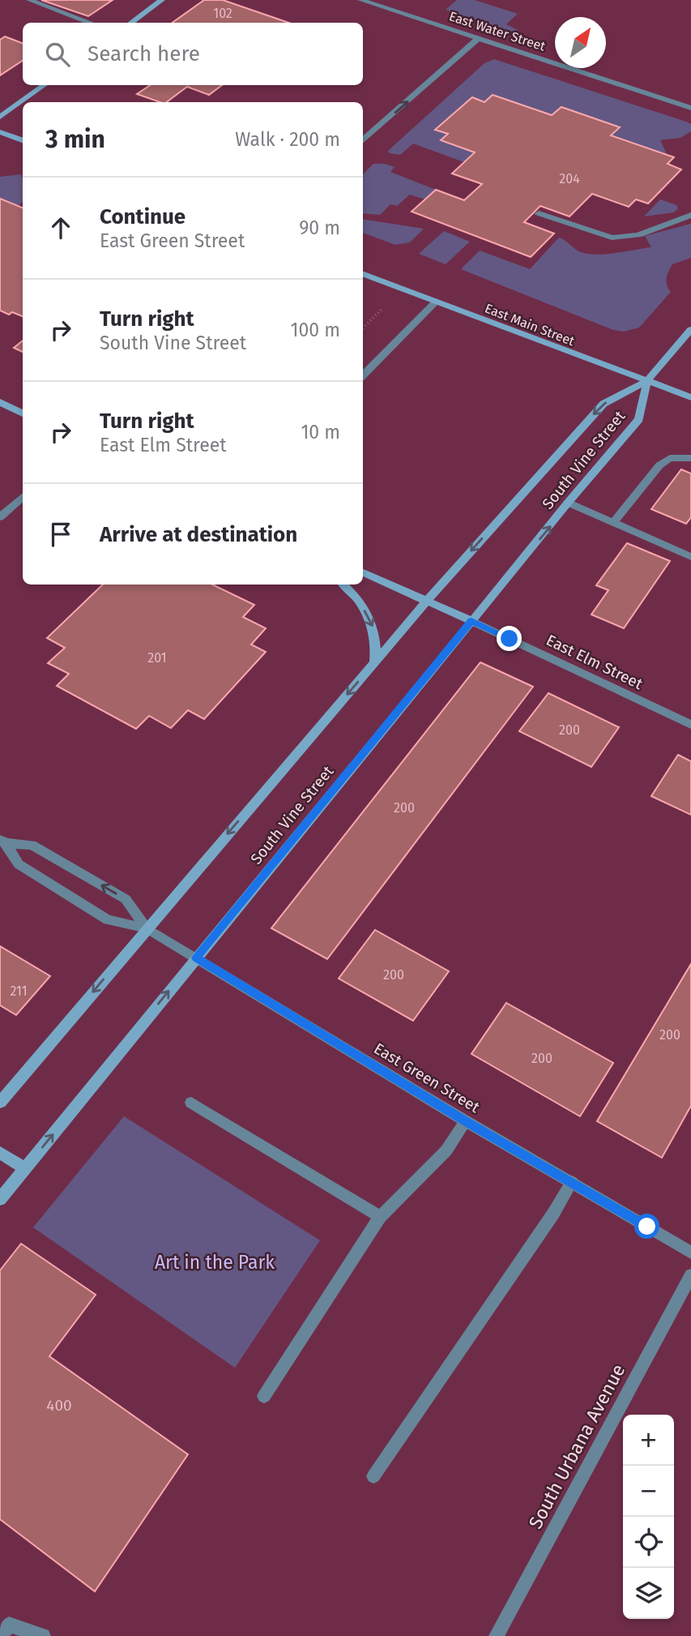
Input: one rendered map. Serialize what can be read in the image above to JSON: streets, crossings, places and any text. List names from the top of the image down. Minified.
{"streets":{"main road":["East Main Street","South Vine Street","East Elm Street"],"street":["East Water Street","East Green Street","South Urbana Avenue"]},"crossings":[["East Main Street","South Vine Street"],["South Vine Street","East Elm Street"],["South Vine Street","East Green Street"]],"parks":["Art in the Park"],"house_numbers":["102","204","201","200","200","200","211","200","200","400"],"north":"top right","page":{"search":"Search here","heading":["3 min","Walk · 200 m"],"list":[["Continue","East Green Street","90 m"],["Turn right","South Vine Street","100 m"],["Turn right","East Elm Street","10 m"],"Arrive at destination"],"map_buttons":["+","−"]}}
